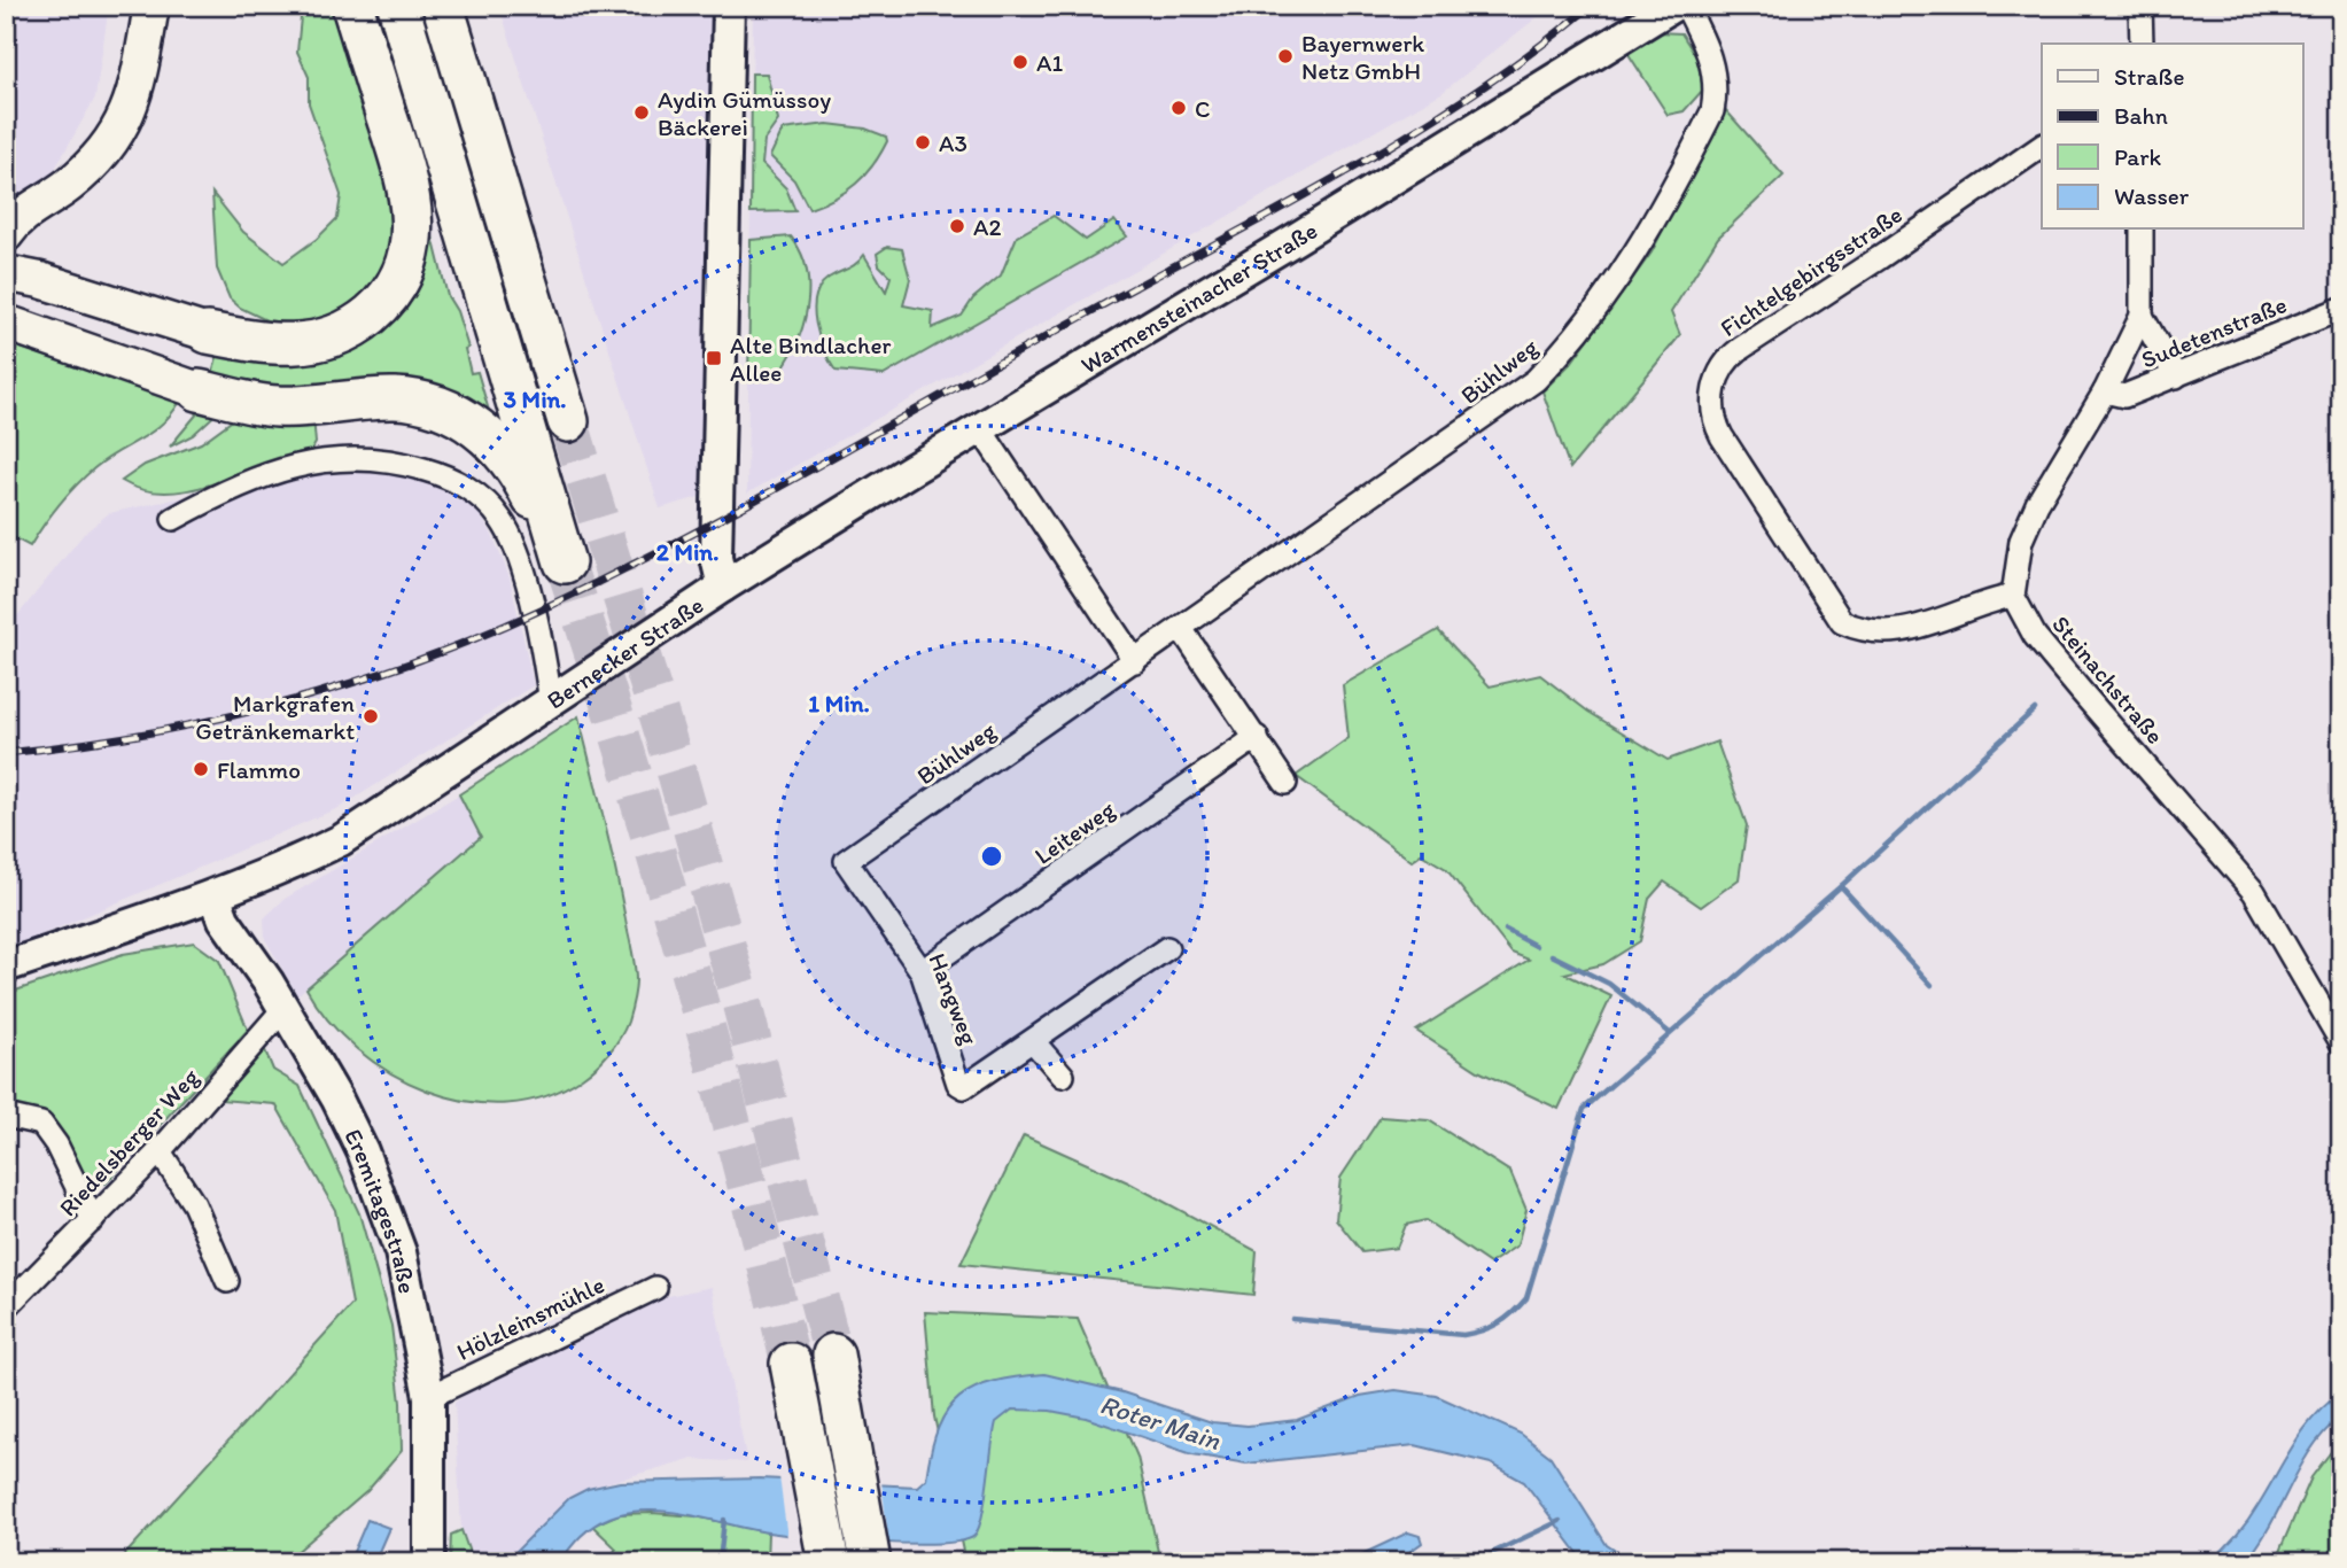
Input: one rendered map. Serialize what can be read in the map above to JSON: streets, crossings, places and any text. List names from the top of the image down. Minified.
{"streets":{"street":["Fichtelgebirgsstraße","Warmensteinacher Straße","Sudetenstraße","Bühlweg","Bernecker Straße","Steinachstraße","Leiteweg","Hangweg","Riedelsberger Weg","Eremitagestraße","Hölzleinsmühle"]},"crossings":[["Fichtelgebirgsstraße","Steinachstraße"],["Warmensteinacher Straße","Bernecker Straße"],["Bühlweg","Hangweg"],["Bernecker Straße","Eremitagestraße"],["Leiteweg","Hangweg"],["Riedelsberger Weg","Eremitagestraße"],["Eremitagestraße","Hölzleinsmühle"]],"water":["Roter Main"],"places":{"other":["Bayernwerk Netz GmbH","A1","C","Aydin Gümüssoy Bäckerei","A3","A2","Markgrafen Getränkemarkt","Flammo"],"transit":["Alte Bindlacher Allee"]},"legend":["Straße","Bahn","Park","Wasser"],"rings":["3 Min.","2 Min.","1 Min."]}
